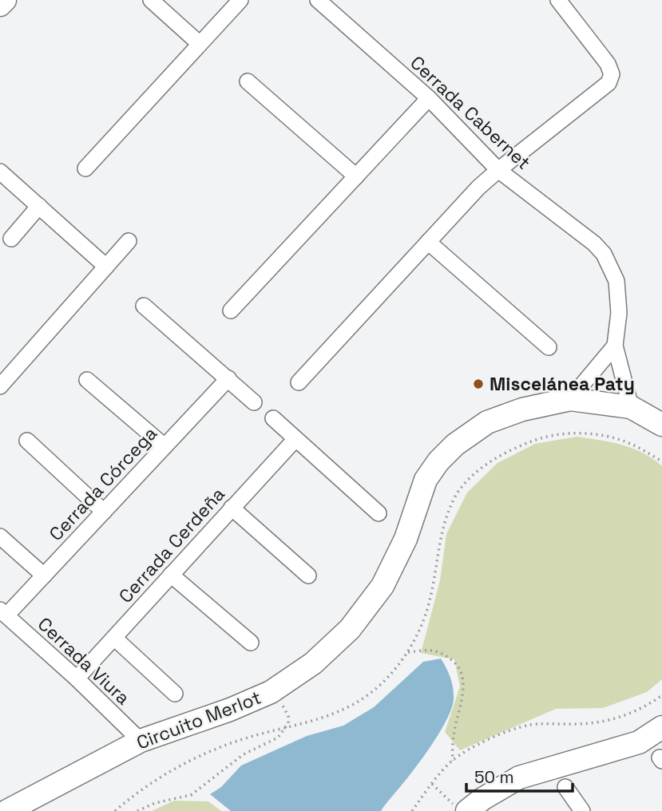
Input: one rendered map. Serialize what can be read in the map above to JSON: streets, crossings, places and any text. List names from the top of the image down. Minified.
{"streets":{"street":["Cerrada Cabernet","Cerrada Córcega","Cerrada Cerdeña","Cerrada Viura","Circuito Merlot"]},"crossings":[["Cerrada Cabernet","Circuito Merlot"],["Cerrada Córcega","Cerrada Viura"],["Cerrada Cerdeña","Cerrada Viura"],["Cerrada Viura","Circuito Merlot"]],"places":["Miscelánea Paty"],"scale_bar":"50 m"}
